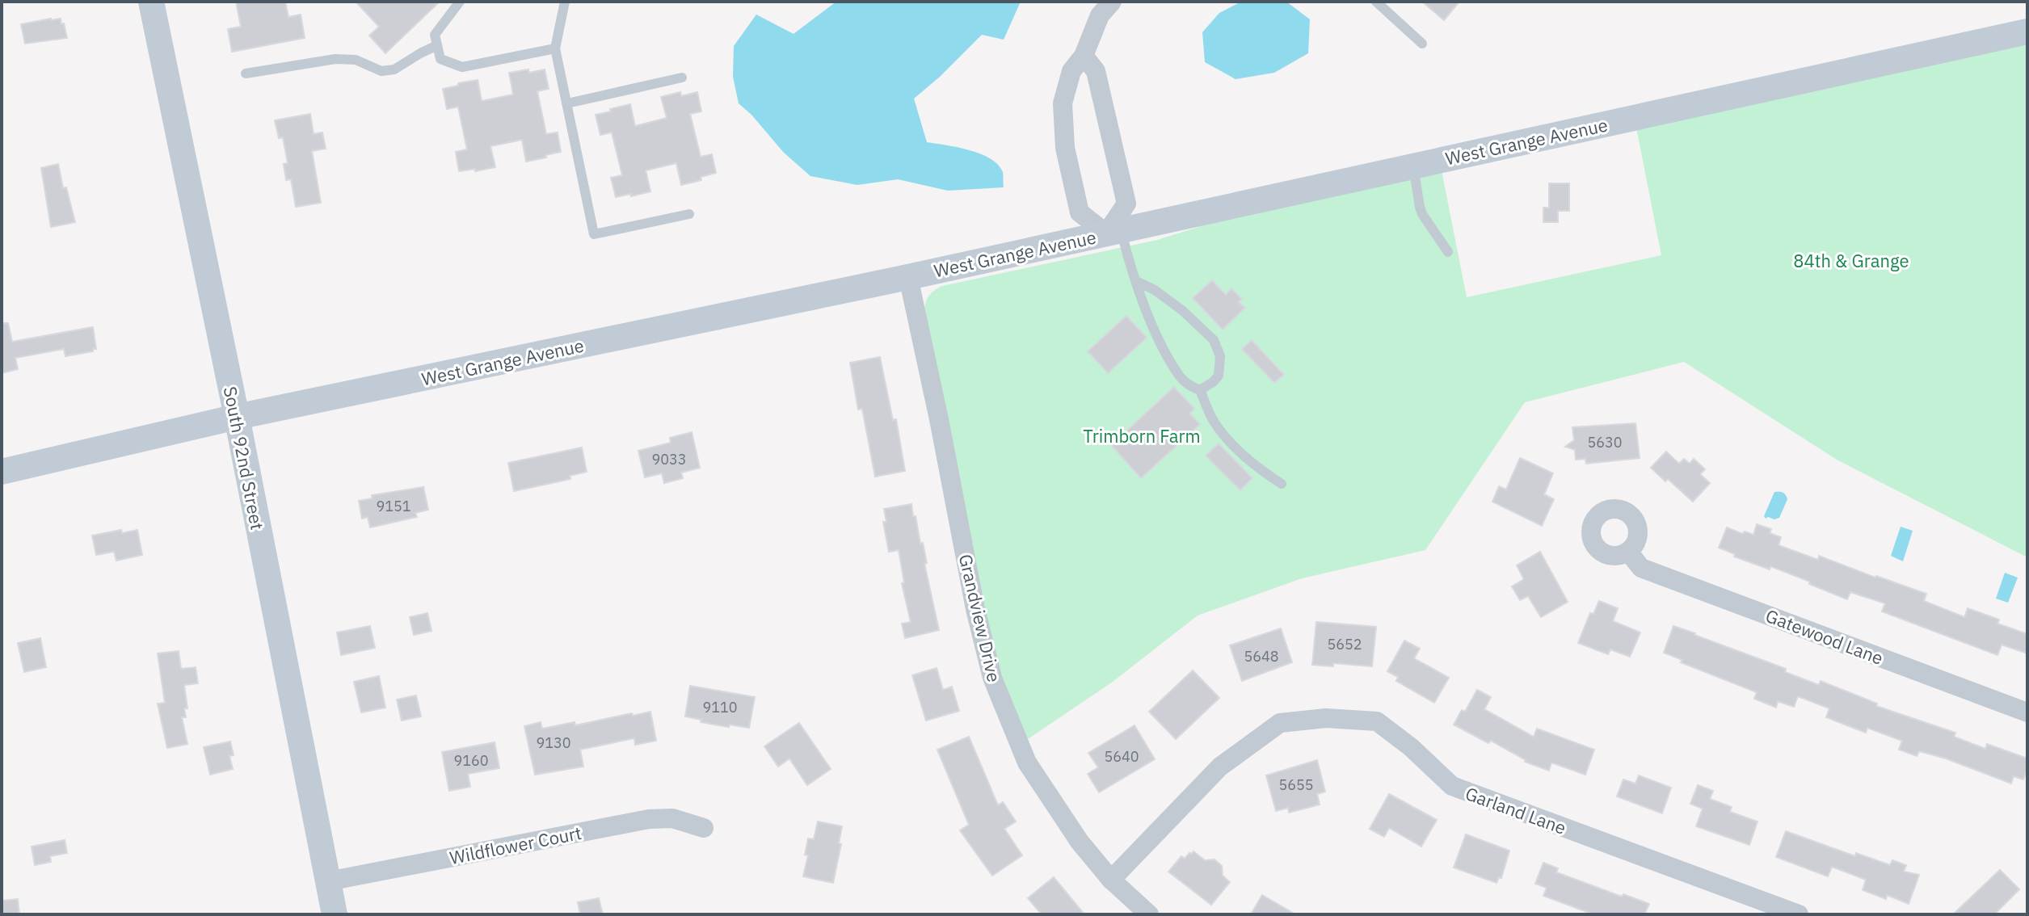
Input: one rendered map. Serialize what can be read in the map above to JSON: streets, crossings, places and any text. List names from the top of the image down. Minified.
{"streets":{"street":["West Grange Avenue","South 92nd Street","Grandview Drive","Gatewood Lane","Garland Lane","Wildflower Court"]},"crossings":[["West Grange Avenue","South 92nd Street"],["West Grange Avenue","Grandview Drive"],["South 92nd Street","Wildflower Court"],["Grandview Drive","Garland Lane"]],"parks":["84th & Grange","Trimborn Farm"],"house_numbers":["5630","9033","9151","5652","5648","9110","9130","5640","9160","5655"]}
